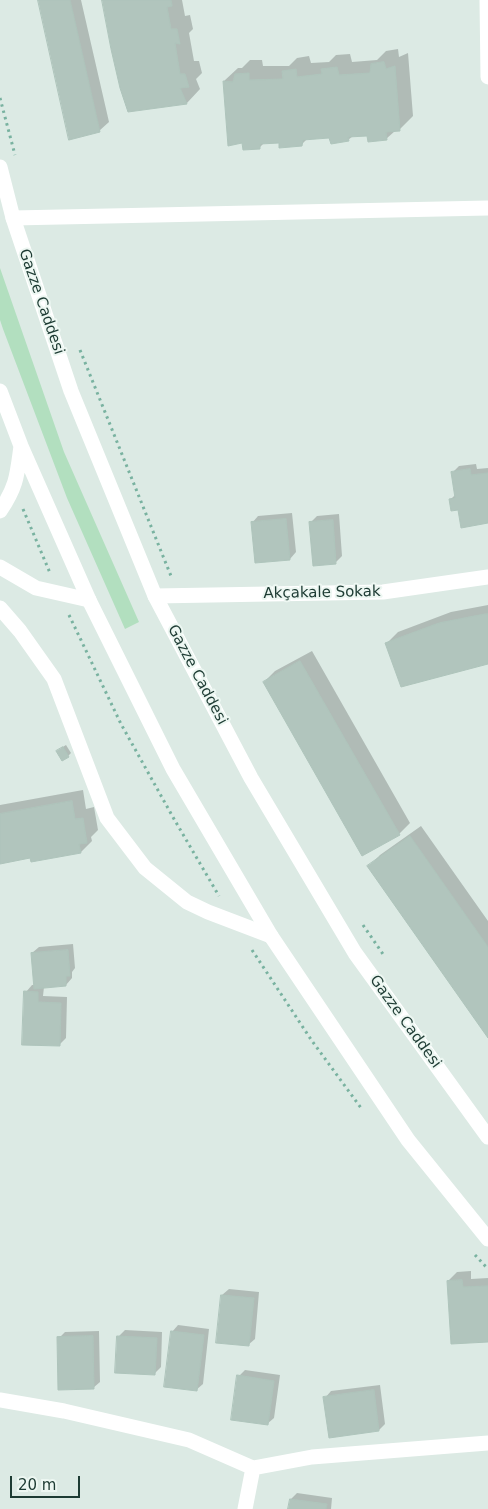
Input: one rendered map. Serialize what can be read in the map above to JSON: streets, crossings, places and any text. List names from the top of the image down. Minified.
{"streets":{"main road":["Gazze Caddesi","Akçakale Sokak"]},"crossings":[["Gazze Caddesi","Akçakale Sokak"]],"scale_bar":"20 m"}
